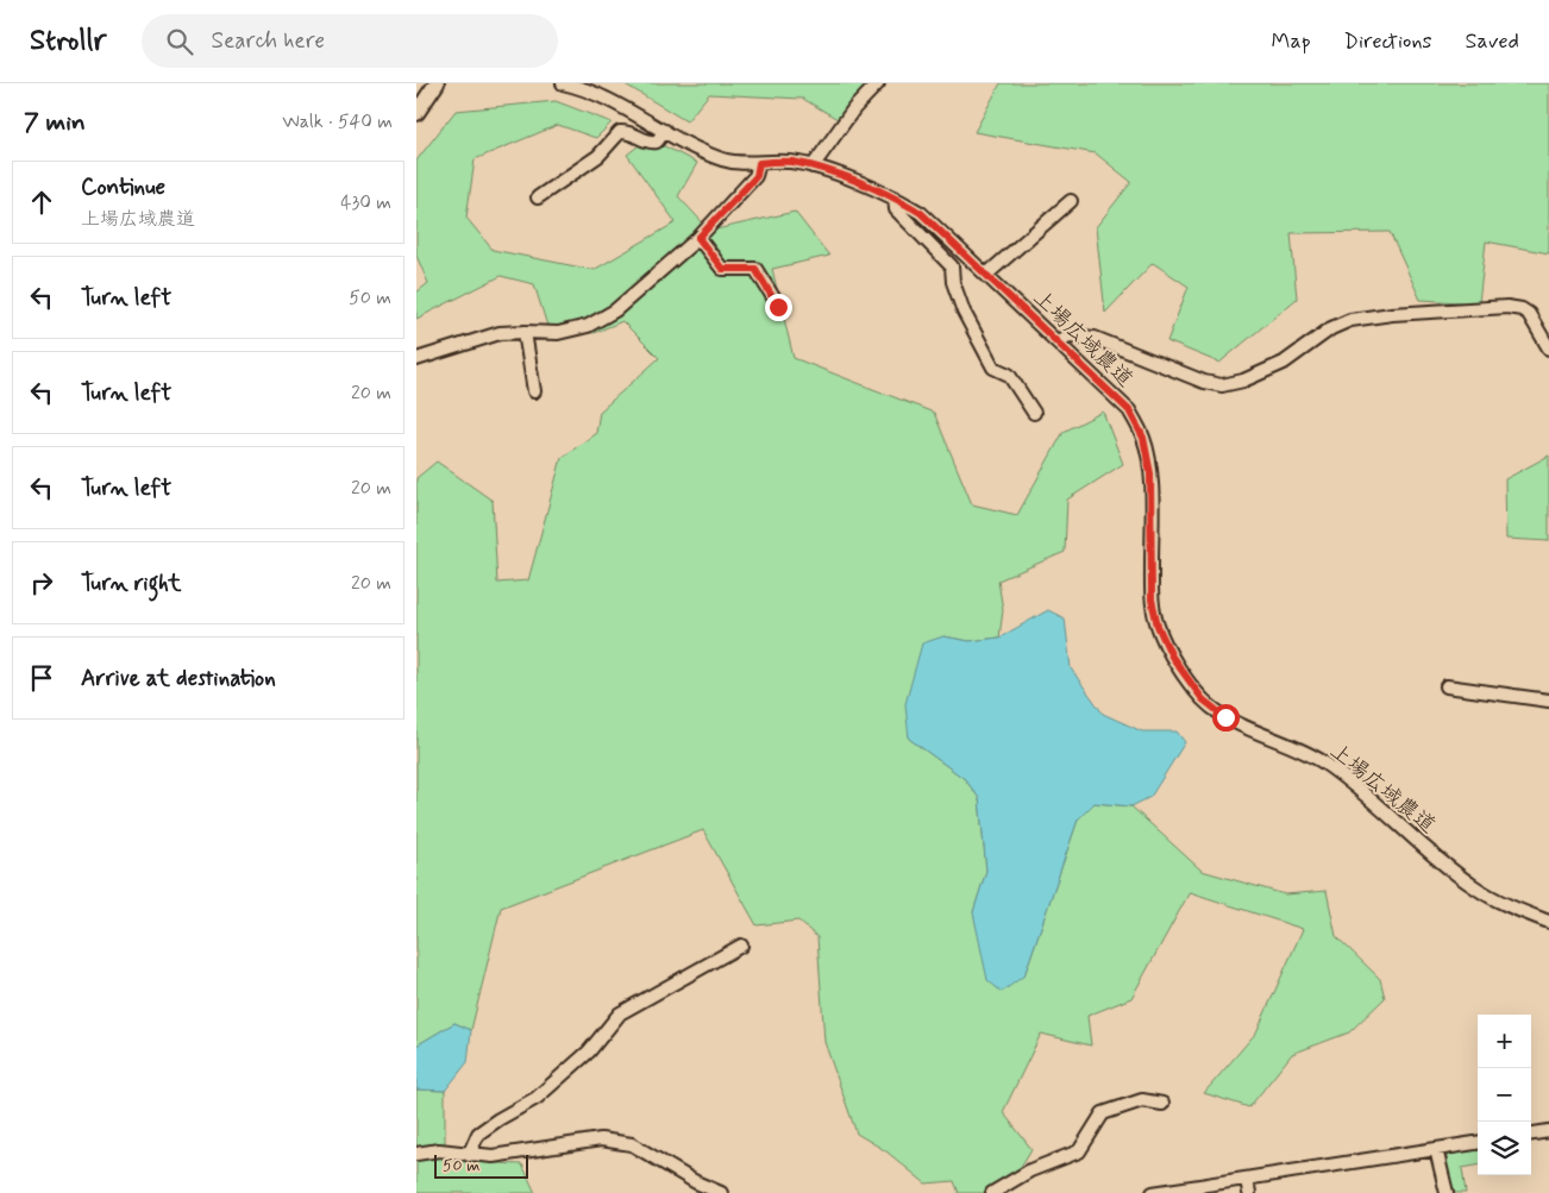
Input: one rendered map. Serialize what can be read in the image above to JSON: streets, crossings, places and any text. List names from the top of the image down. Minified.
{"streets":{"street":["上場広域農道"]},"scale_bar":"50 m","page":{"header":"Strollr","search":"Search here","nav":["Map","Directions","Saved"],"heading":["7 min","Walk · 540 m"],"list":[["Continue","上場広域農道","430 m"],["Turn left","50 m"],["Turn left","20 m"],["Turn left","20 m"],["Turn right","20 m"],"Arrive at destination"],"map_buttons":["+","−"],"scale":"50 m"}}
